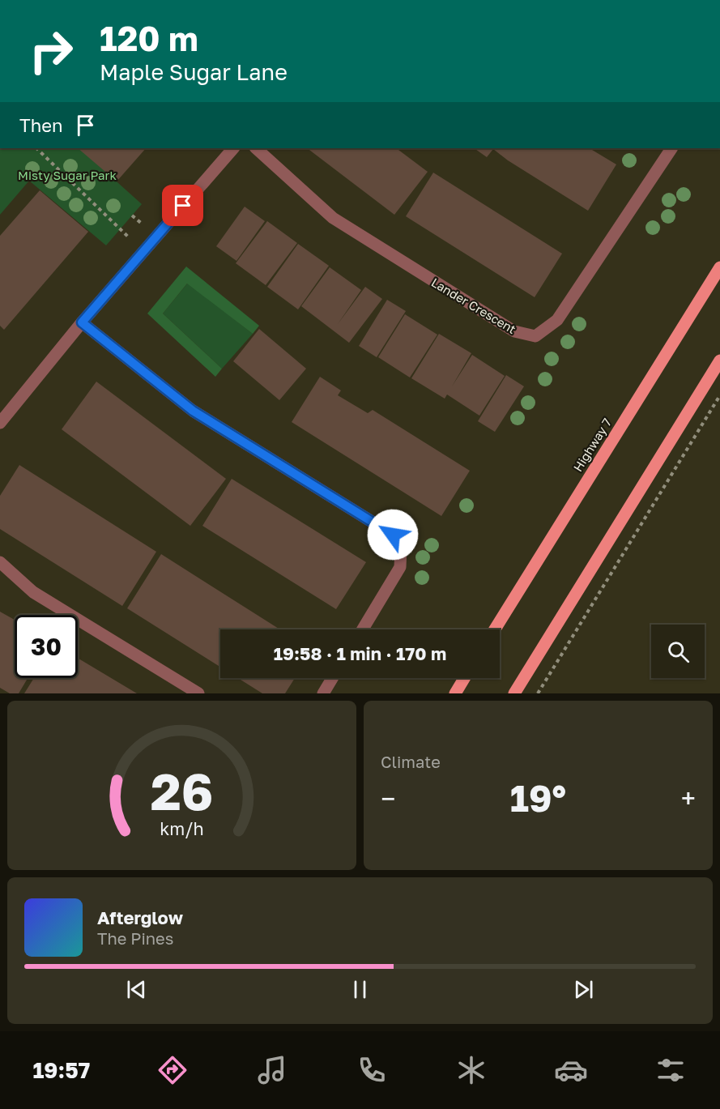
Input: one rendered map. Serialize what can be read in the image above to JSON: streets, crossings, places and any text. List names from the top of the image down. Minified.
{"streets":{"main road":["Highway 7"],"street":["Lander Crescent"]},"parks":["Misty Sugar Park"],"page":{"turn":["120 m","Maple Sugar Lane"],"then":"Then","limit":"30","trip":"19:58 · 1 min · 170 m","tile":"Climate","heat":["−","19°","+"],"song":["Afterglow","The Pines"],"tabs":"19:57","gauge":["26","km/h"]}}
